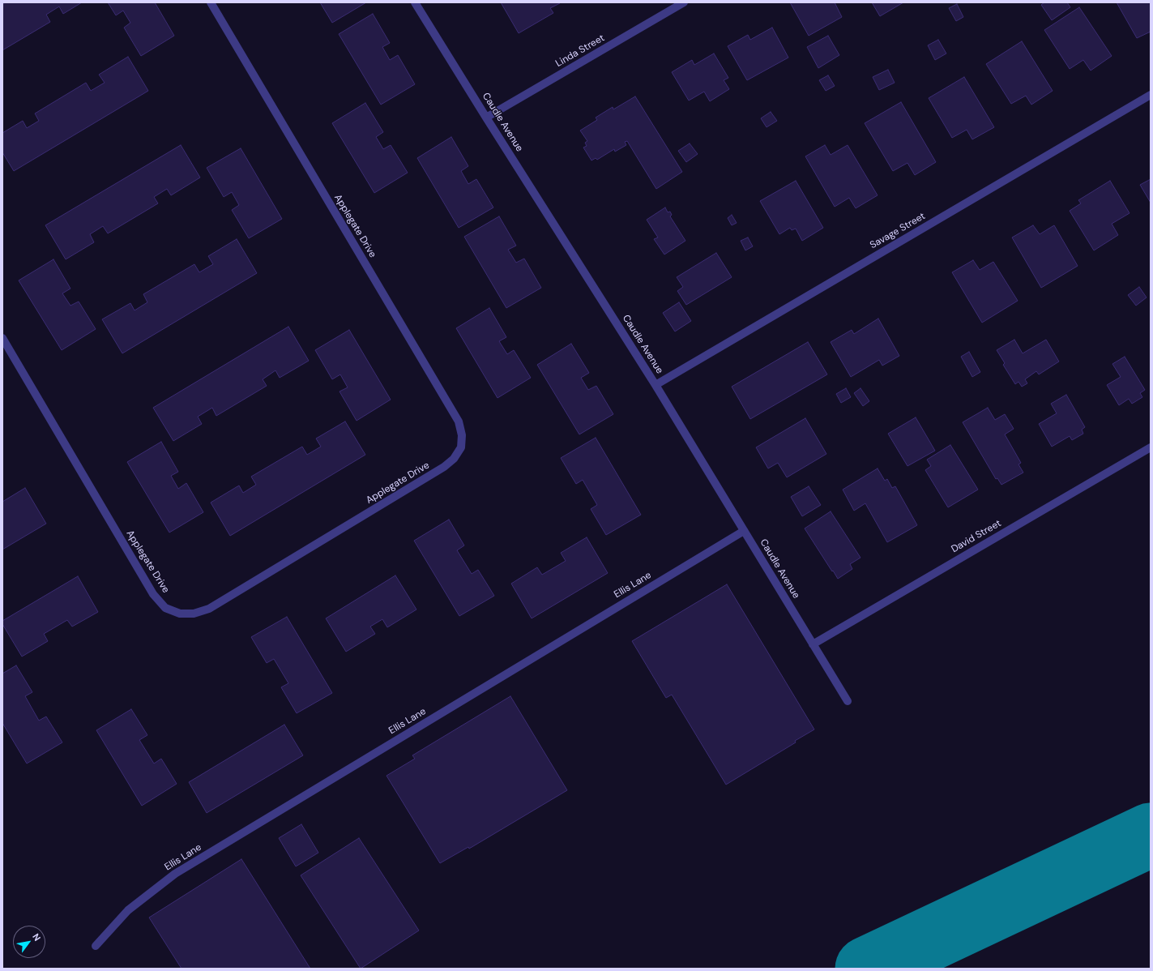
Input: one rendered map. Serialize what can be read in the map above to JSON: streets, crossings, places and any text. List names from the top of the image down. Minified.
{"streets":{"street":["Linda Street","Caudle Avenue","Applegate Drive","Savage Street","David Street","Ellis Lane"]},"crossings":[["Linda Street","Caudle Avenue"],["Caudle Avenue","Savage Street"],["Caudle Avenue","David Street"],["Caudle Avenue","Ellis Lane"]],"north":"top right"}
